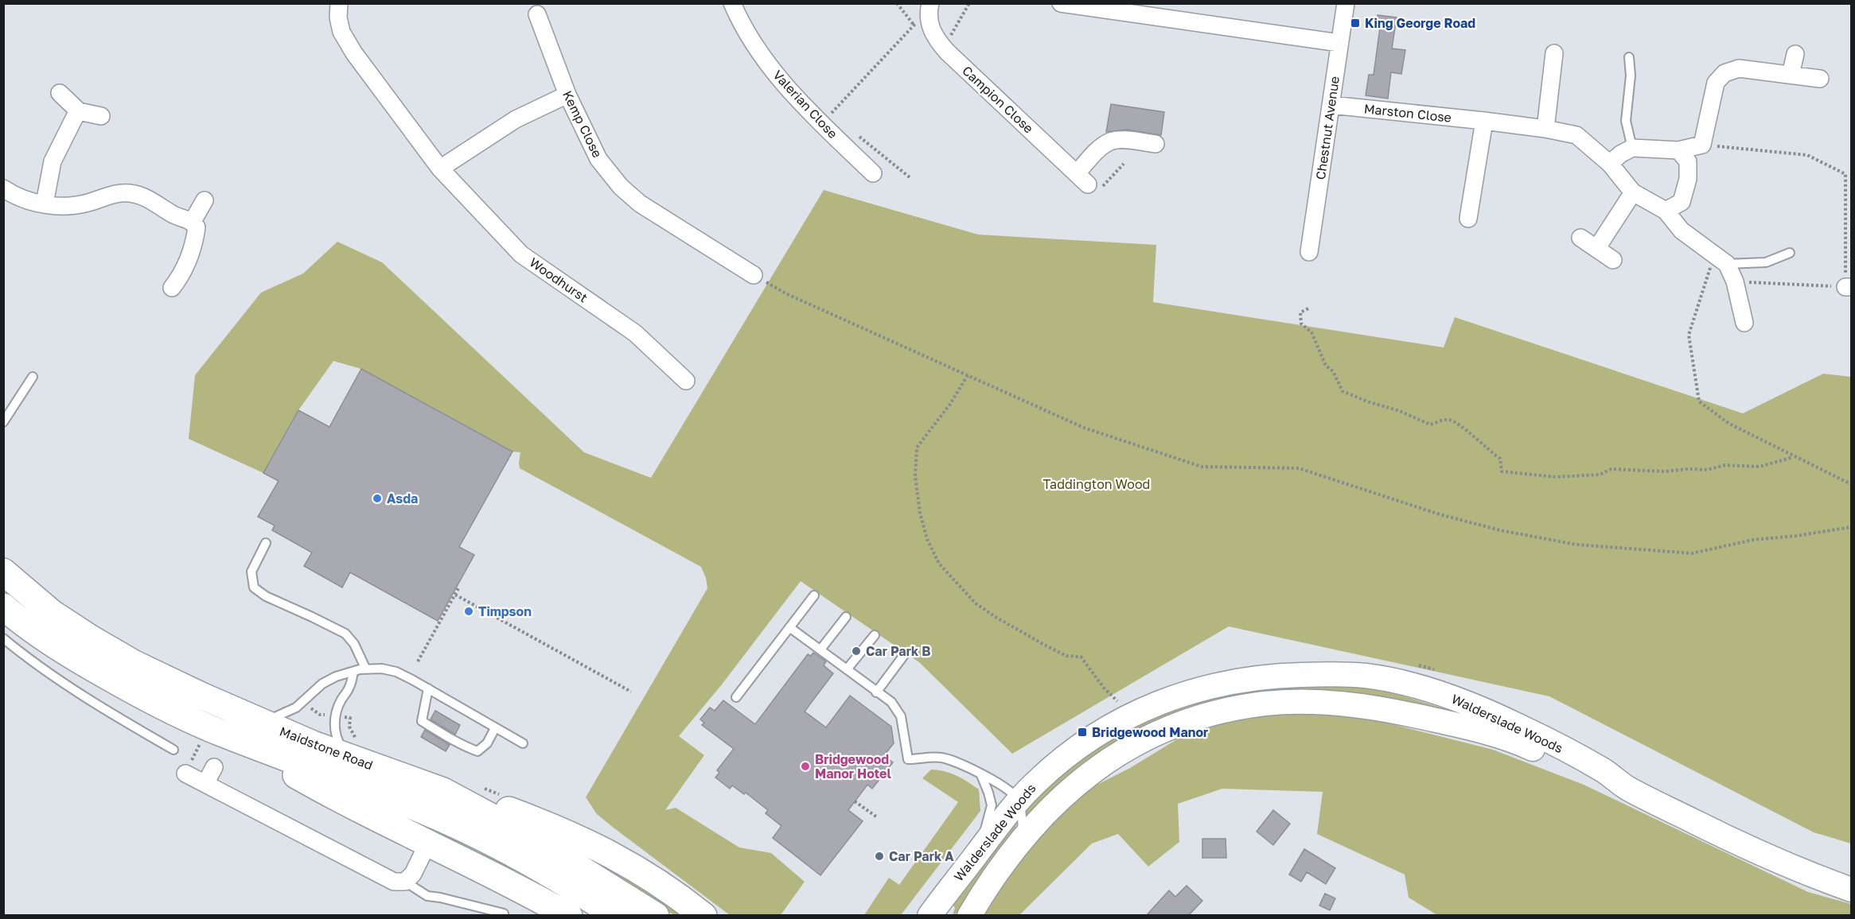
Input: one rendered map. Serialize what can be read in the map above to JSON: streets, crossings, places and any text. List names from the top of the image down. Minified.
{"streets":{"main road":["Maidstone Road"],"street":["Campion Close","Valerian Close","Marston Close","Kemp Close","Chestnut Avenue","Woodhurst","Walderslade Woods"]},"crossings":[["Marston Close","Chestnut Avenue"]],"parks":["Taddington Wood"],"places":{"transit":["King George Road","Bridgewood Manor"],"other":["Asda","Timpson","Car Park B","Bridgewood Manor Hotel","Car Park A"]}}
